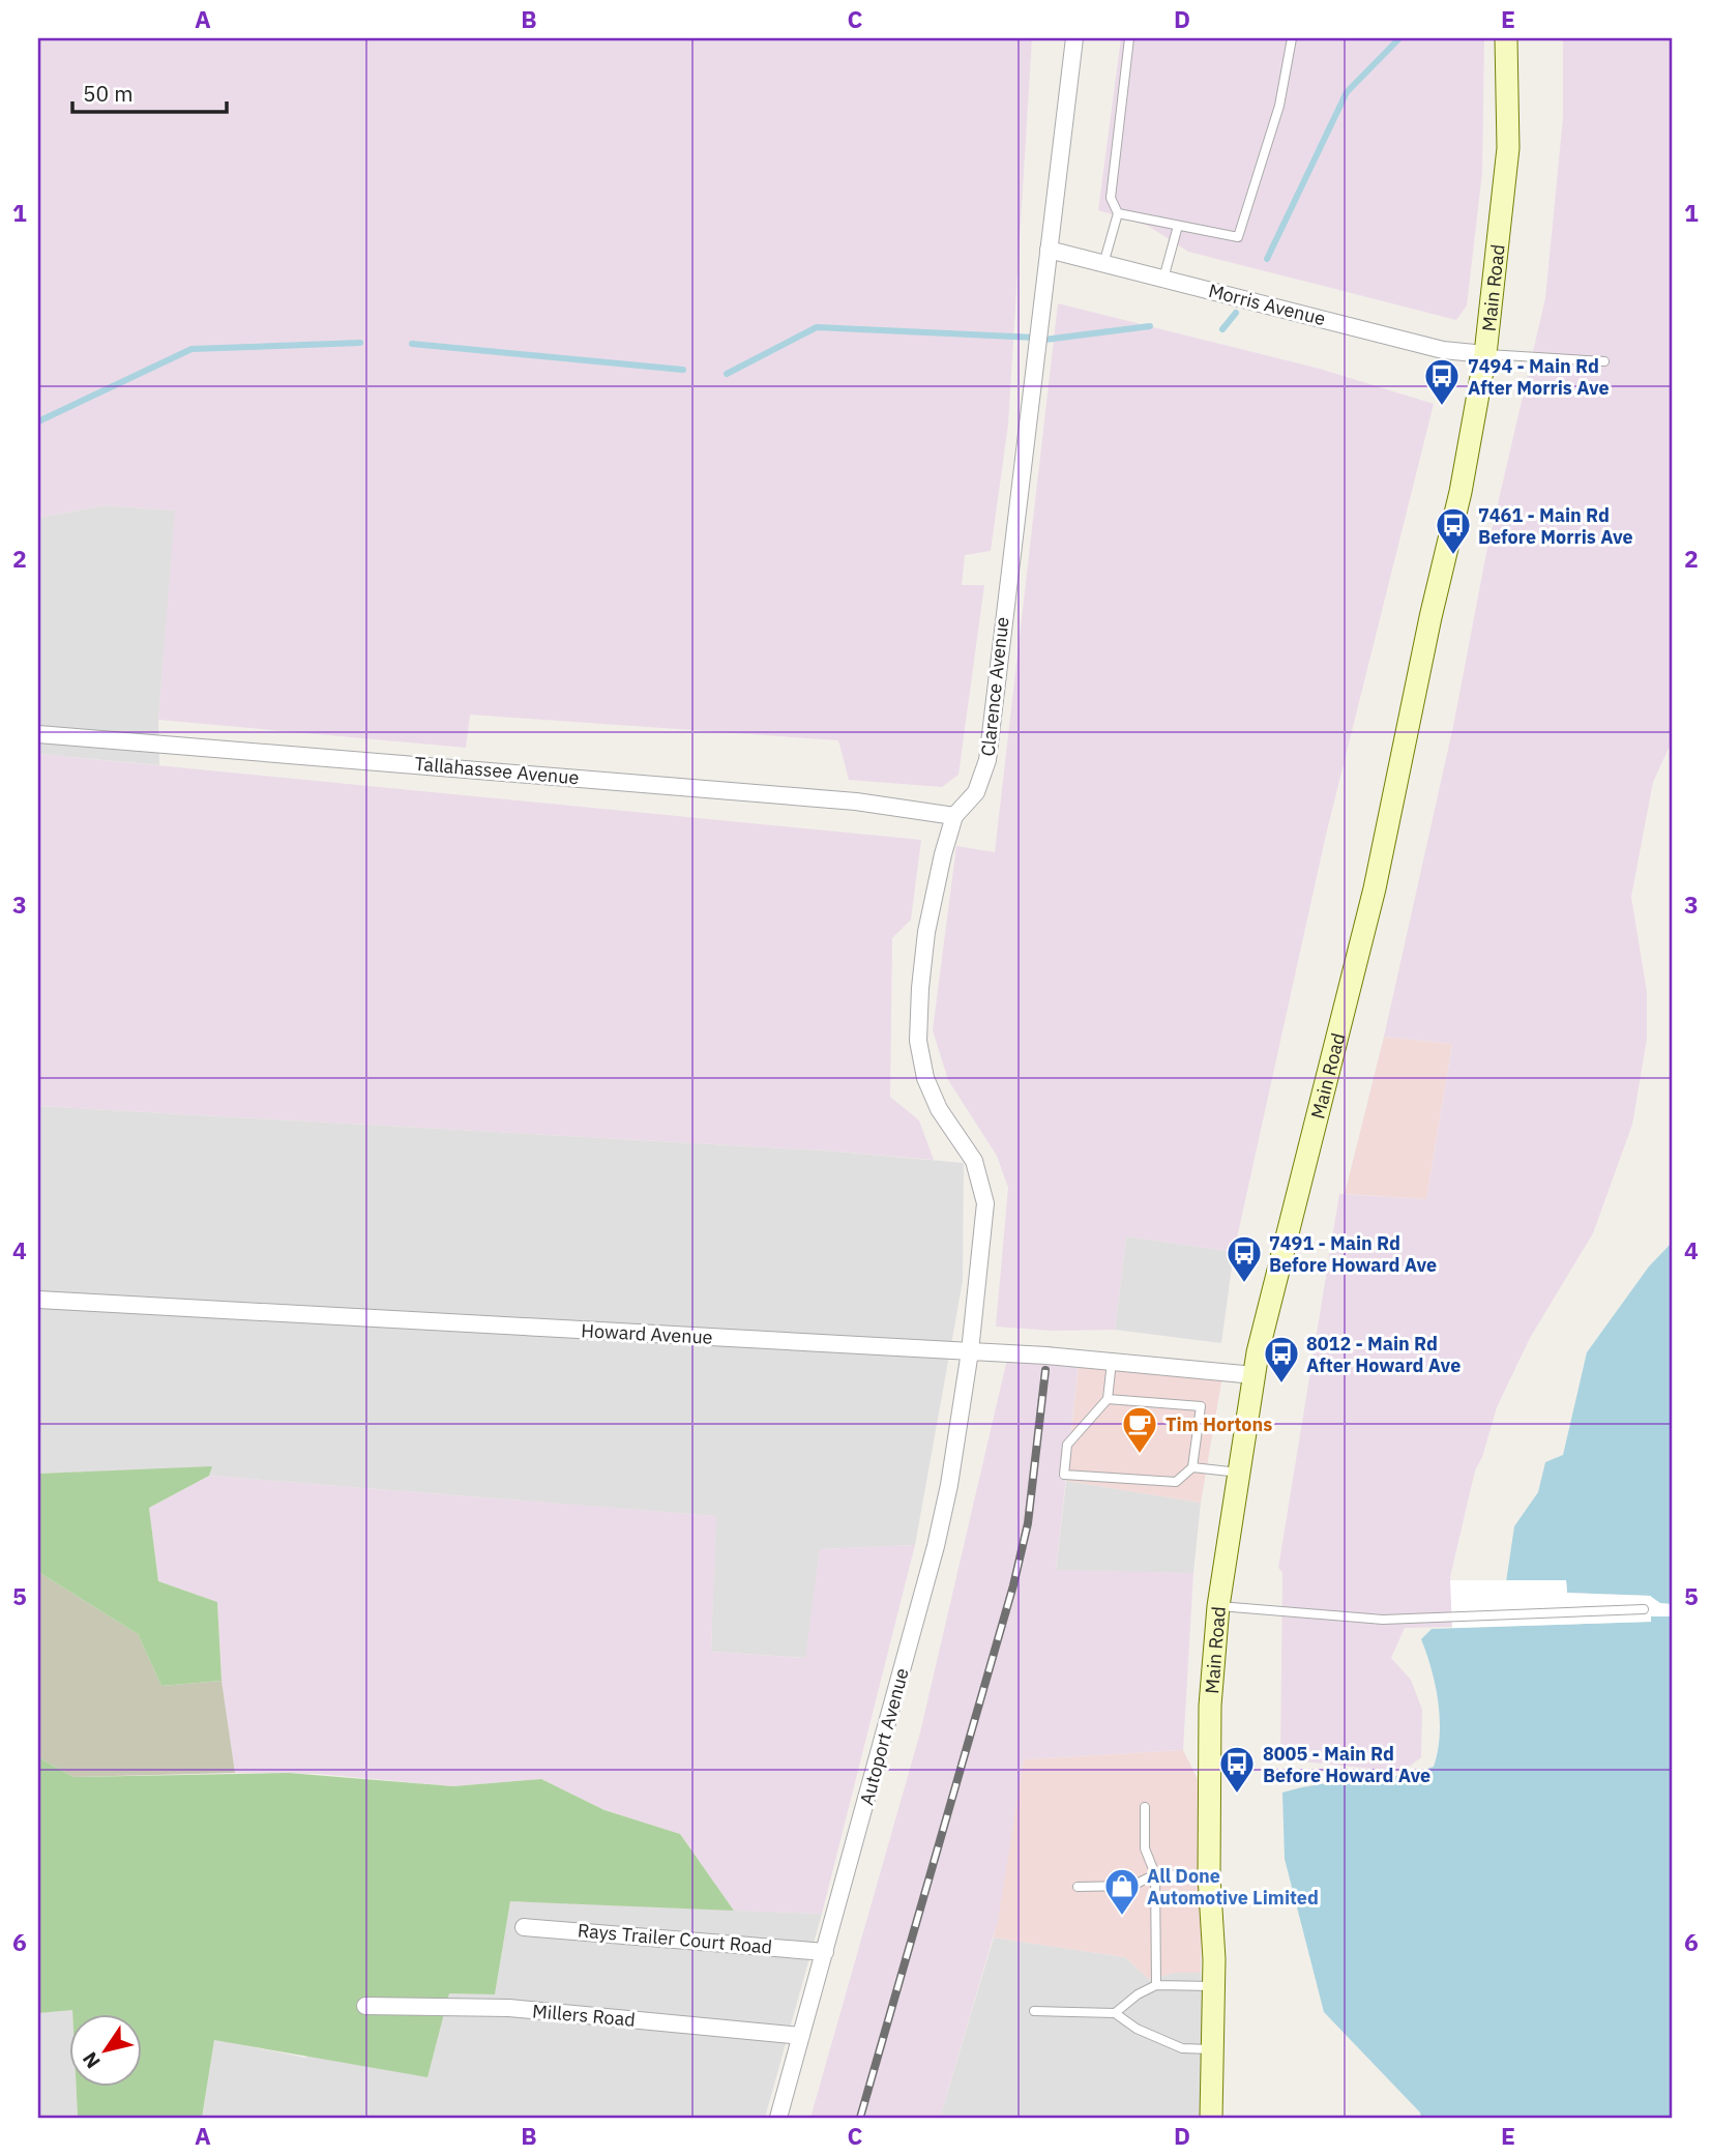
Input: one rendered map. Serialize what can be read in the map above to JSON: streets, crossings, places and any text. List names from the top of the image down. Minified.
{"streets":{"main road":["Main Road"],"street":["Morris Avenue","Clarence Avenue","Tallahassee Avenue","Howard Avenue","Autoport Avenue","Rays Trailer Court Road","Millers Road"]},"crossings":[["Main Road","Morris Avenue"],["Main Road","Howard Avenue"],["Morris Avenue","Clarence Avenue"],["Clarence Avenue","Tallahassee Avenue"],["Clarence Avenue","Howard Avenue"],["Clarence Avenue","Autoport Avenue"],["Howard Avenue","Autoport Avenue"],["Autoport Avenue","Rays Trailer Court Road"],["Autoport Avenue","Millers Road"]],"places":{"bus stop":["7494 - Main Rd After Morris Ave","7461 - Main Rd Before Morris Ave","7491 - Main Rd Before Howard Ave","8012 - Main Rd After Howard Ave","8005 - Main Rd Before Howard Ave"],"cafe":["Tim Hortons"],"shop":["All Done Automotive Limited"]},"scale_bar":"50 m","north":"bottom left","grid":{"columns":["A","B","C","D","E"],"rows":["1","2","3","4","5","6"]}}
